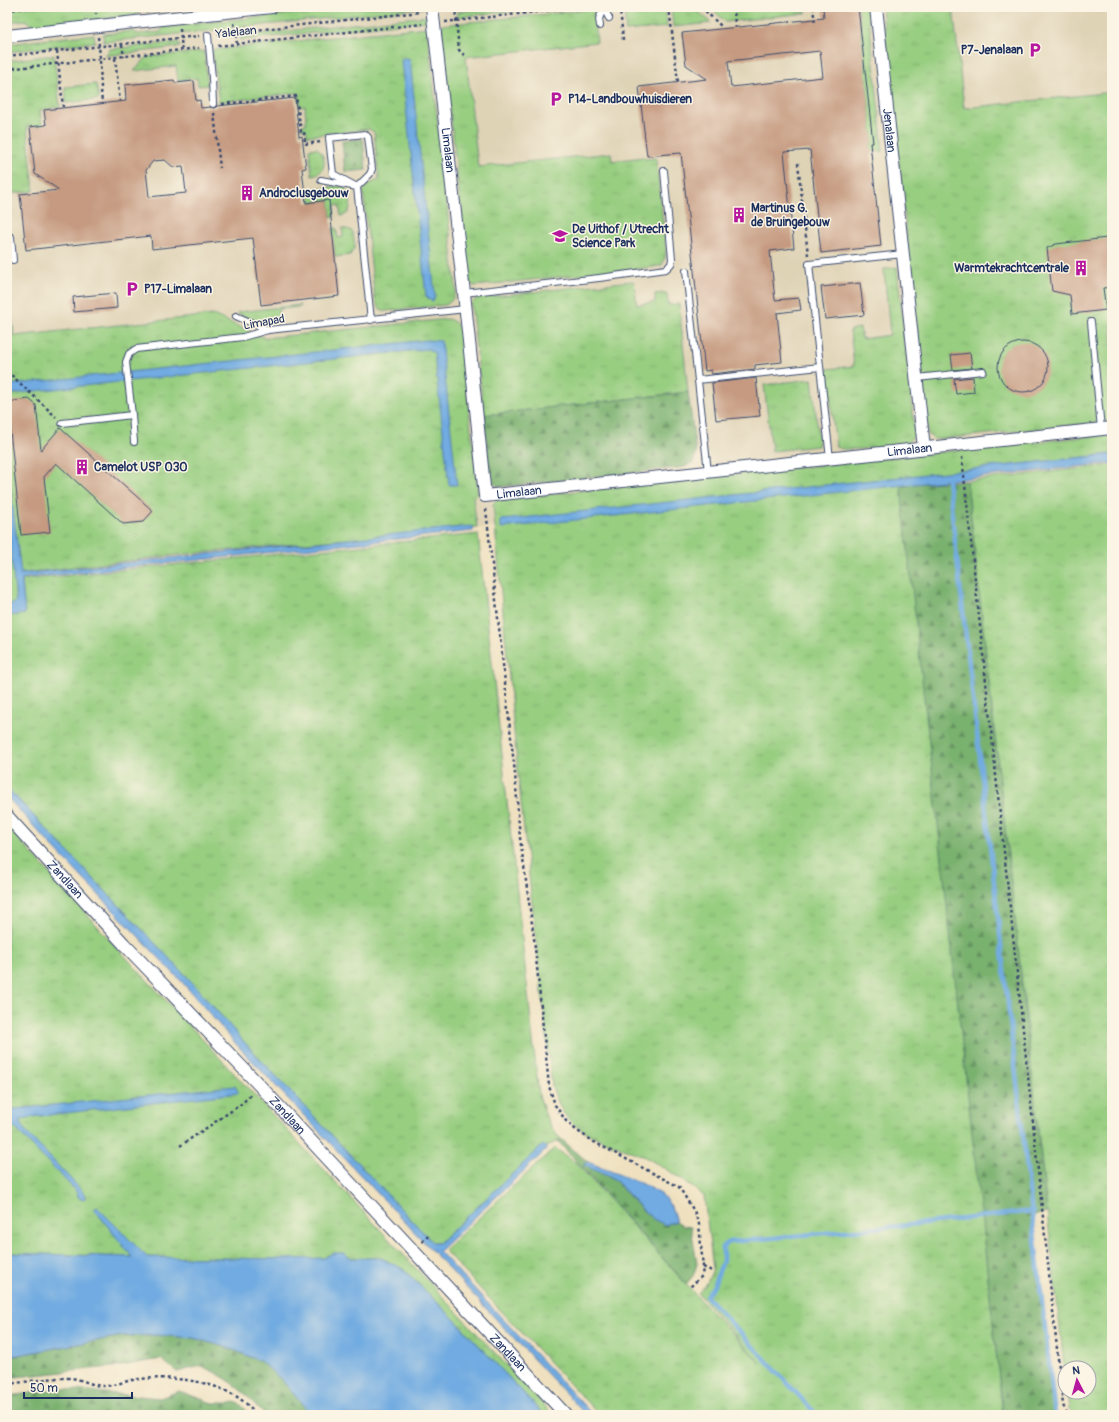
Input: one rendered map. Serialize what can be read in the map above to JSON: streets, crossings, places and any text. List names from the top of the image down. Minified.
{"streets":{"street":["Yalelaan","Jenalaan","Limalaan","Zandlaan"],"lane":["Limapad"]},"crossings":[["Yalelaan","Limalaan"],["Jenalaan","Limalaan"],["Limalaan","Limapad"]],"places":{"parking":["P7-Jenalaan","P14-Landbouwhuisdieren","P17-Limalaan"],"building":["Androclusgebouw","Martinus G. de Bruingebouw","Warmtekrachtcentrale","Camelot USP 030"],"school or university":["De Uithof / Utrecht Science Park"]},"scale_bar":"50 m","north":"top"}
